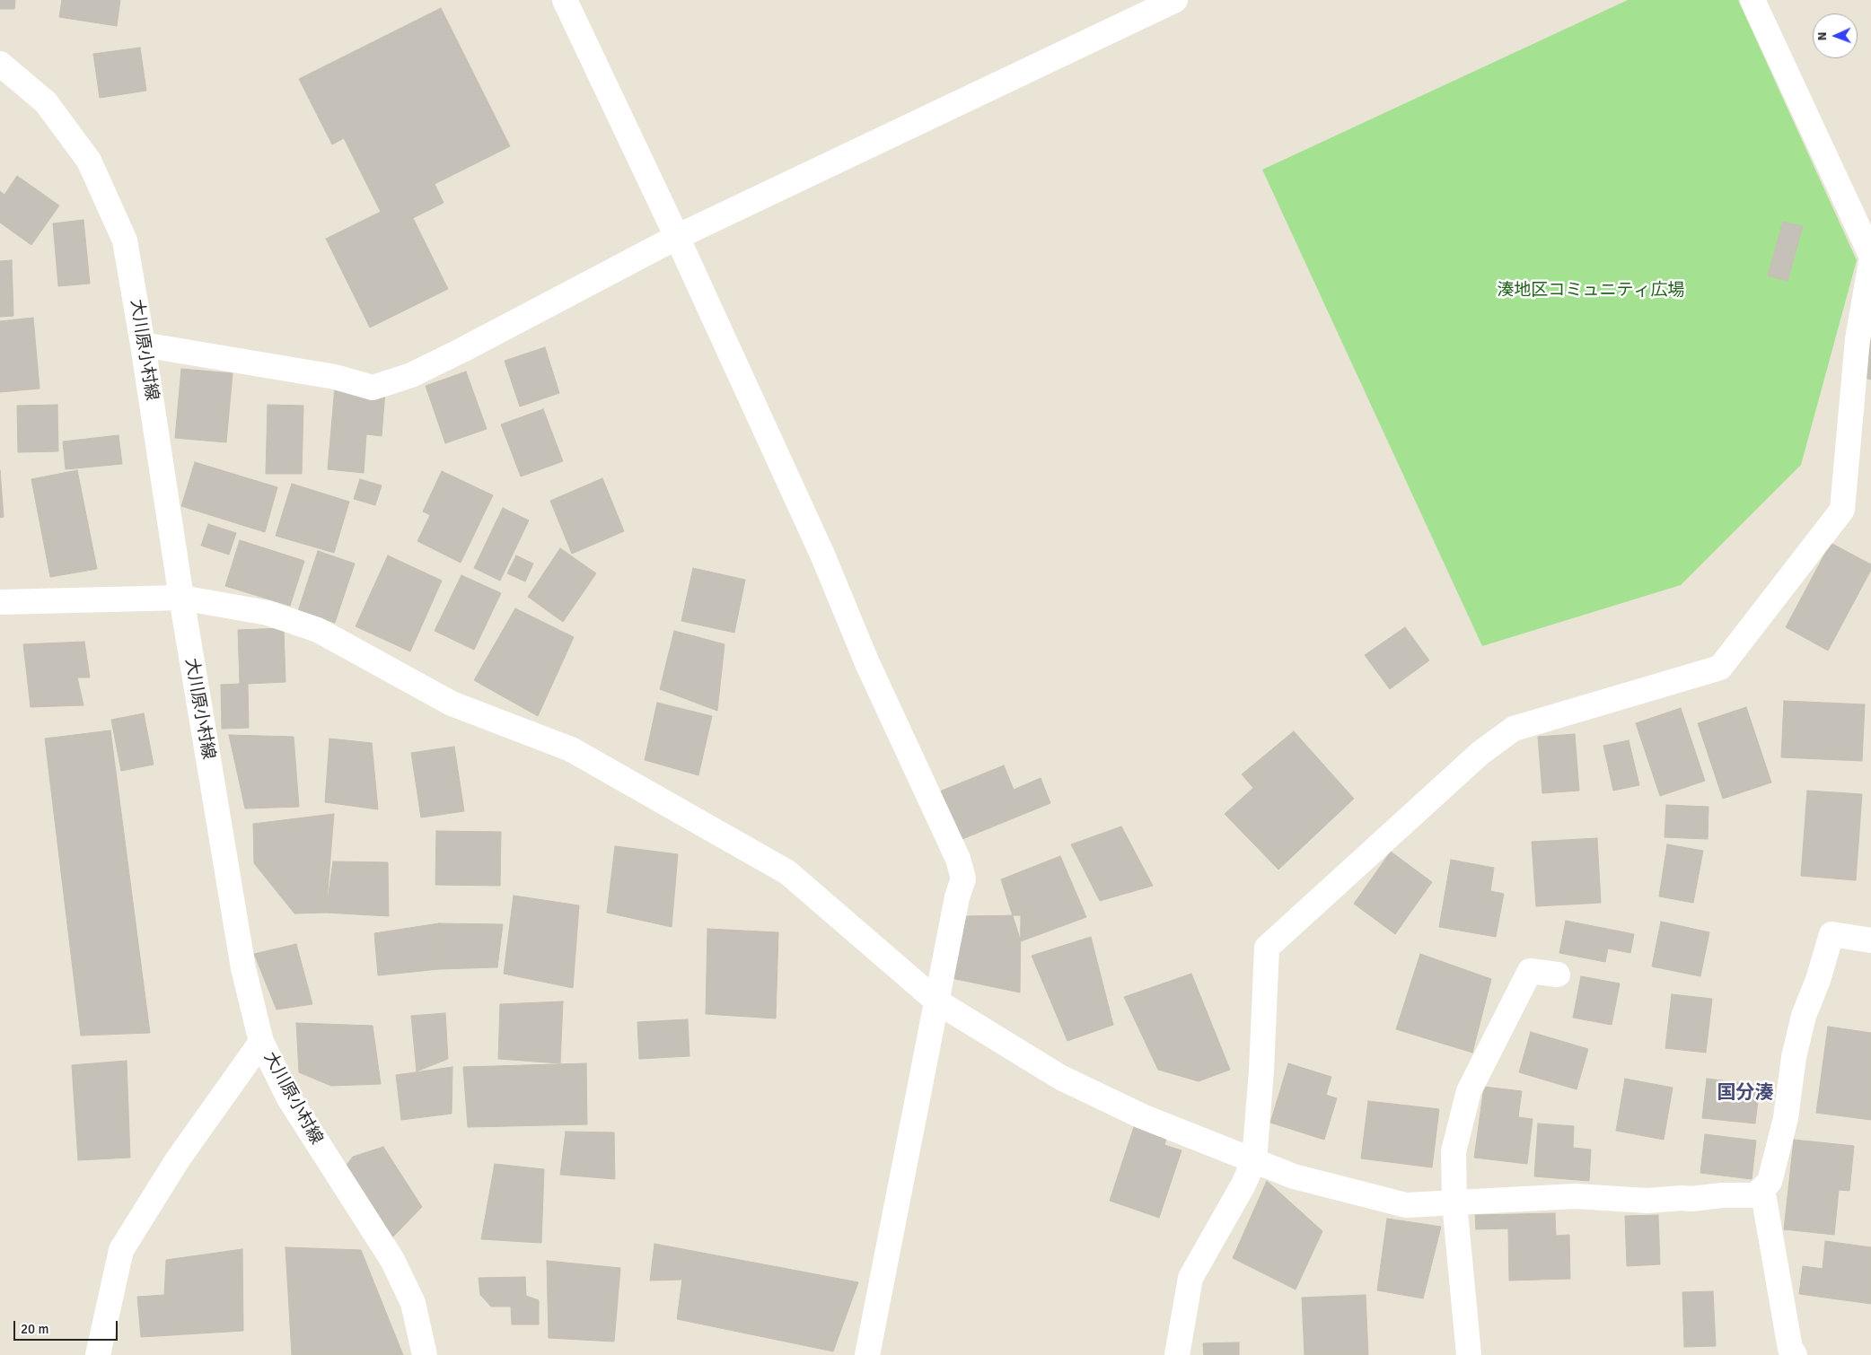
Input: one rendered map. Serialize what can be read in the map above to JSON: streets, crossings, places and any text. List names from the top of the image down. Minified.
{"streets":{"street":["大川原小村線"]},"districts":["国分湊"],"parks":["湊地区コミュニティ広場"],"scale_bar":"20 m","north":"left"}
